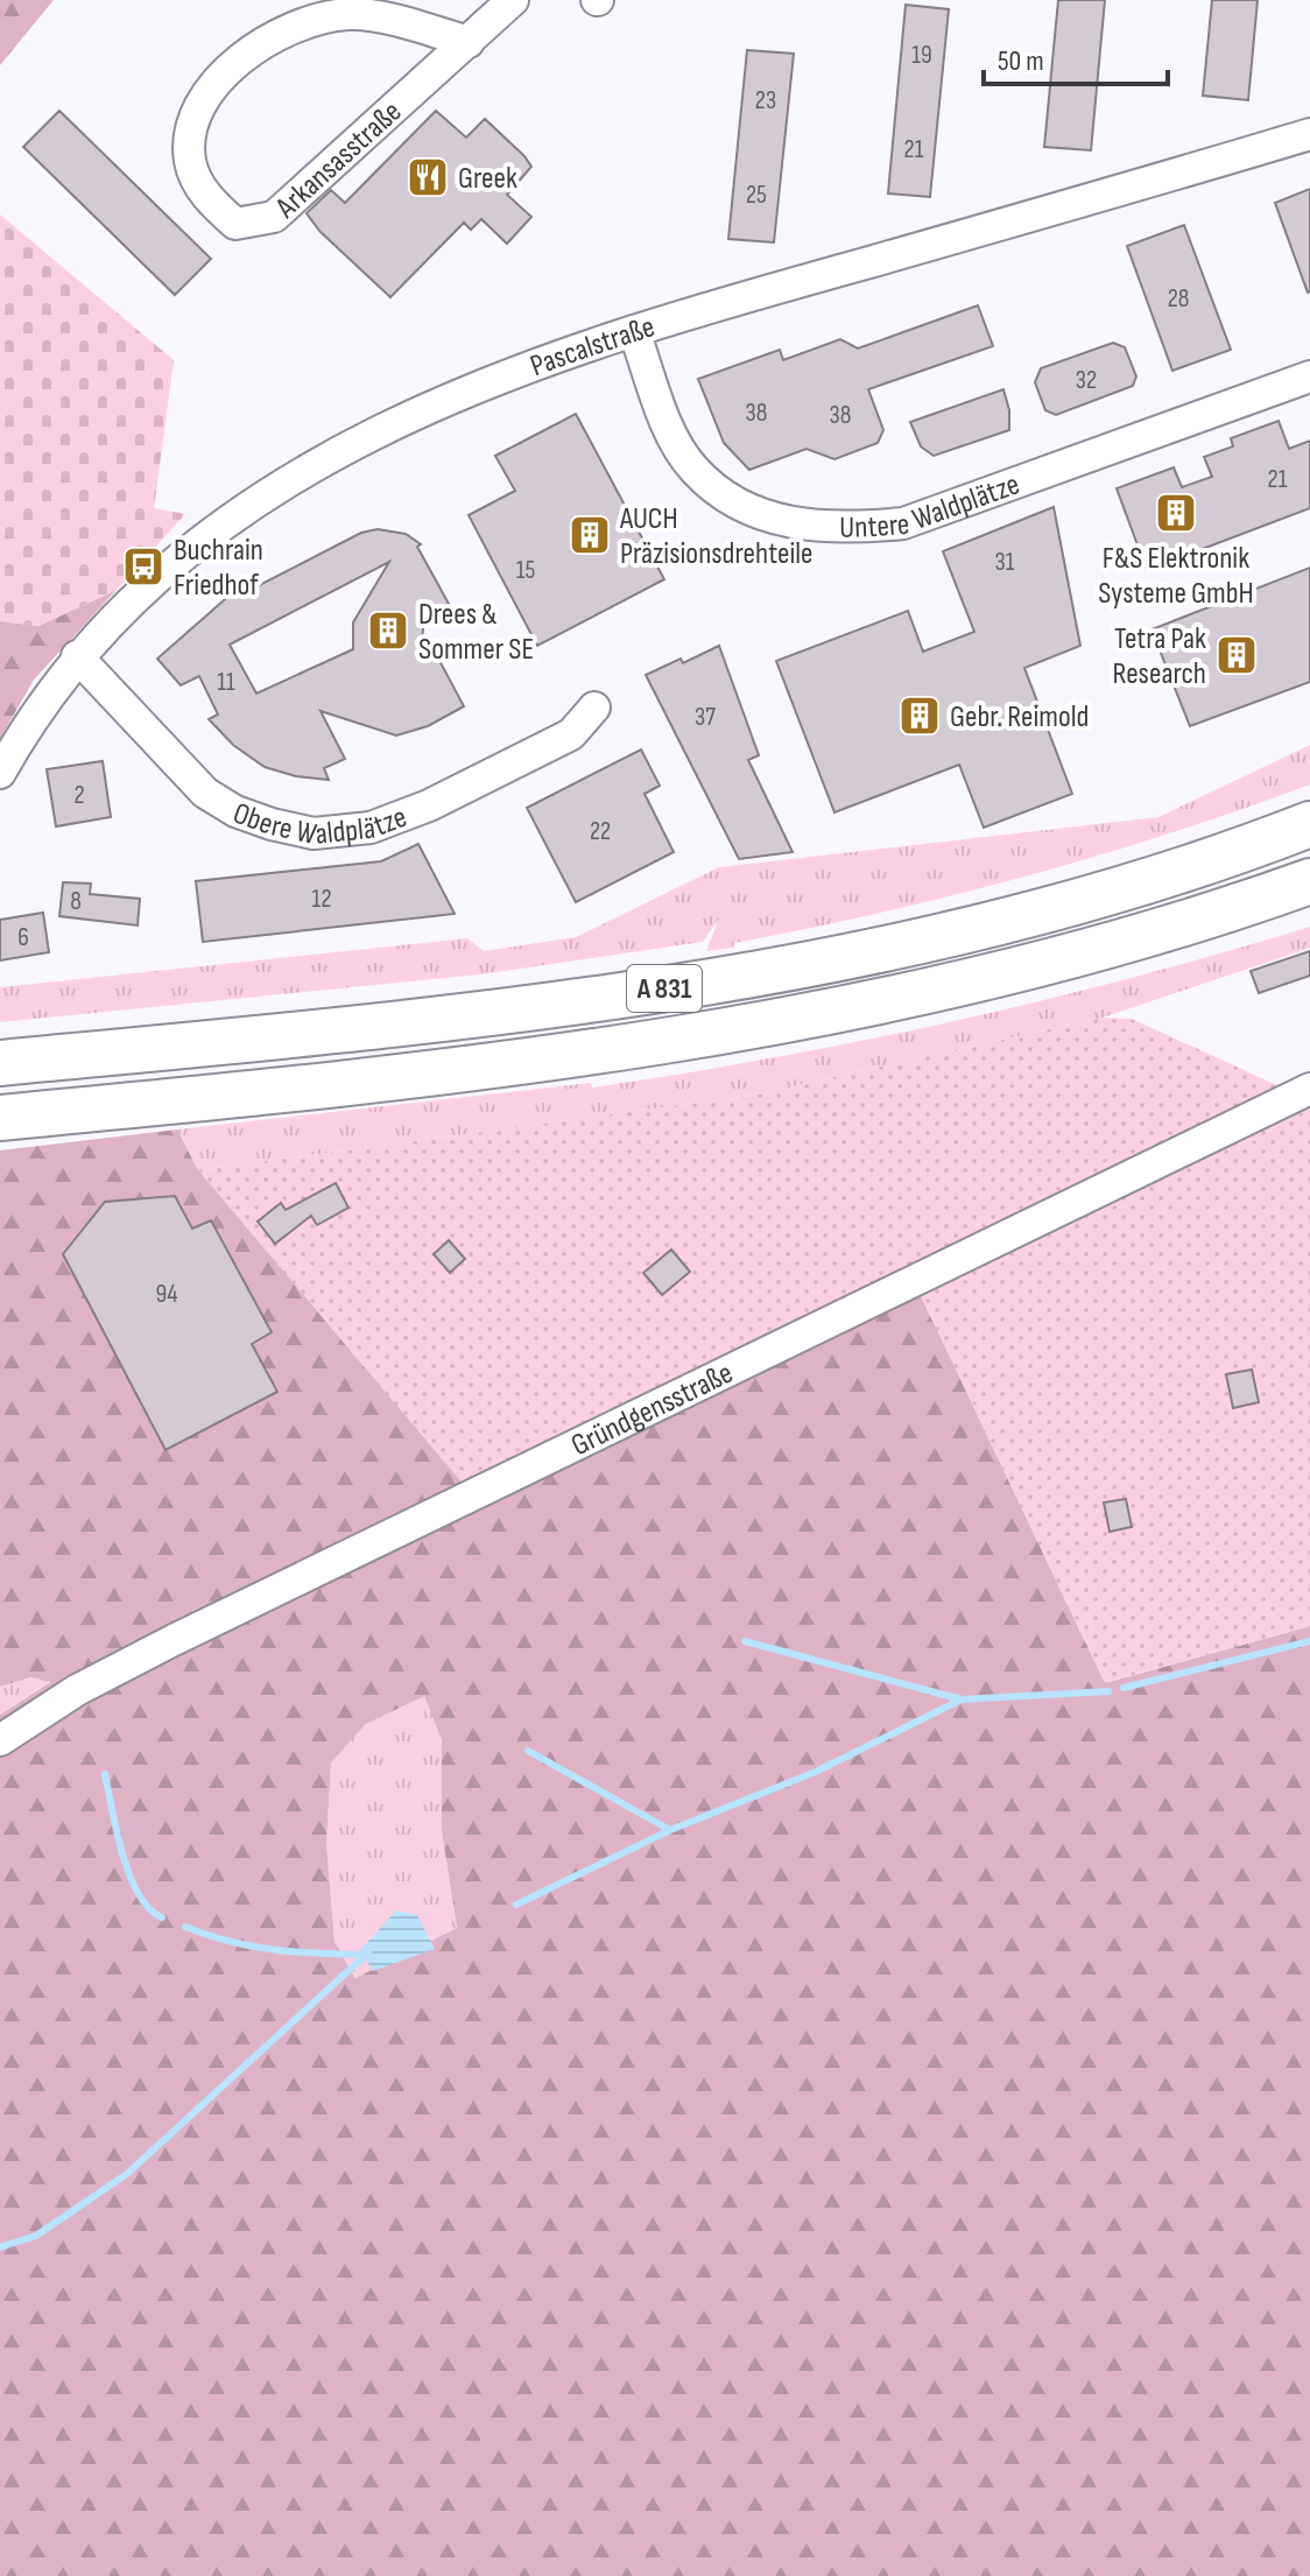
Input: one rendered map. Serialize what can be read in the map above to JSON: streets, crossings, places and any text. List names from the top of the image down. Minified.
{"streets":{"highway":["A 831"],"street":["Arkansasstraße","Pascalstraße","Untere Waldplätze","Obere Waldplätze","Gründgensstraße"]},"crossings":[["Pascalstraße","Untere Waldplätze"],["Pascalstraße","Obere Waldplätze"]],"places":{"restaurant":["Greek"],"building":["F&S Elektronik Systeme GmbH","AUCH Präzisionsdrehteile","Drees & Sommer SE","Tetra Pak Research","Gebr. Reimold"],"bus stop":["Buchrain Friedhof"]},"house_numbers":["19","23","21","25","28","32","38","38","21","31","15","11","37","2","22","12","8","6","94"],"scale_bar":"50 m"}
